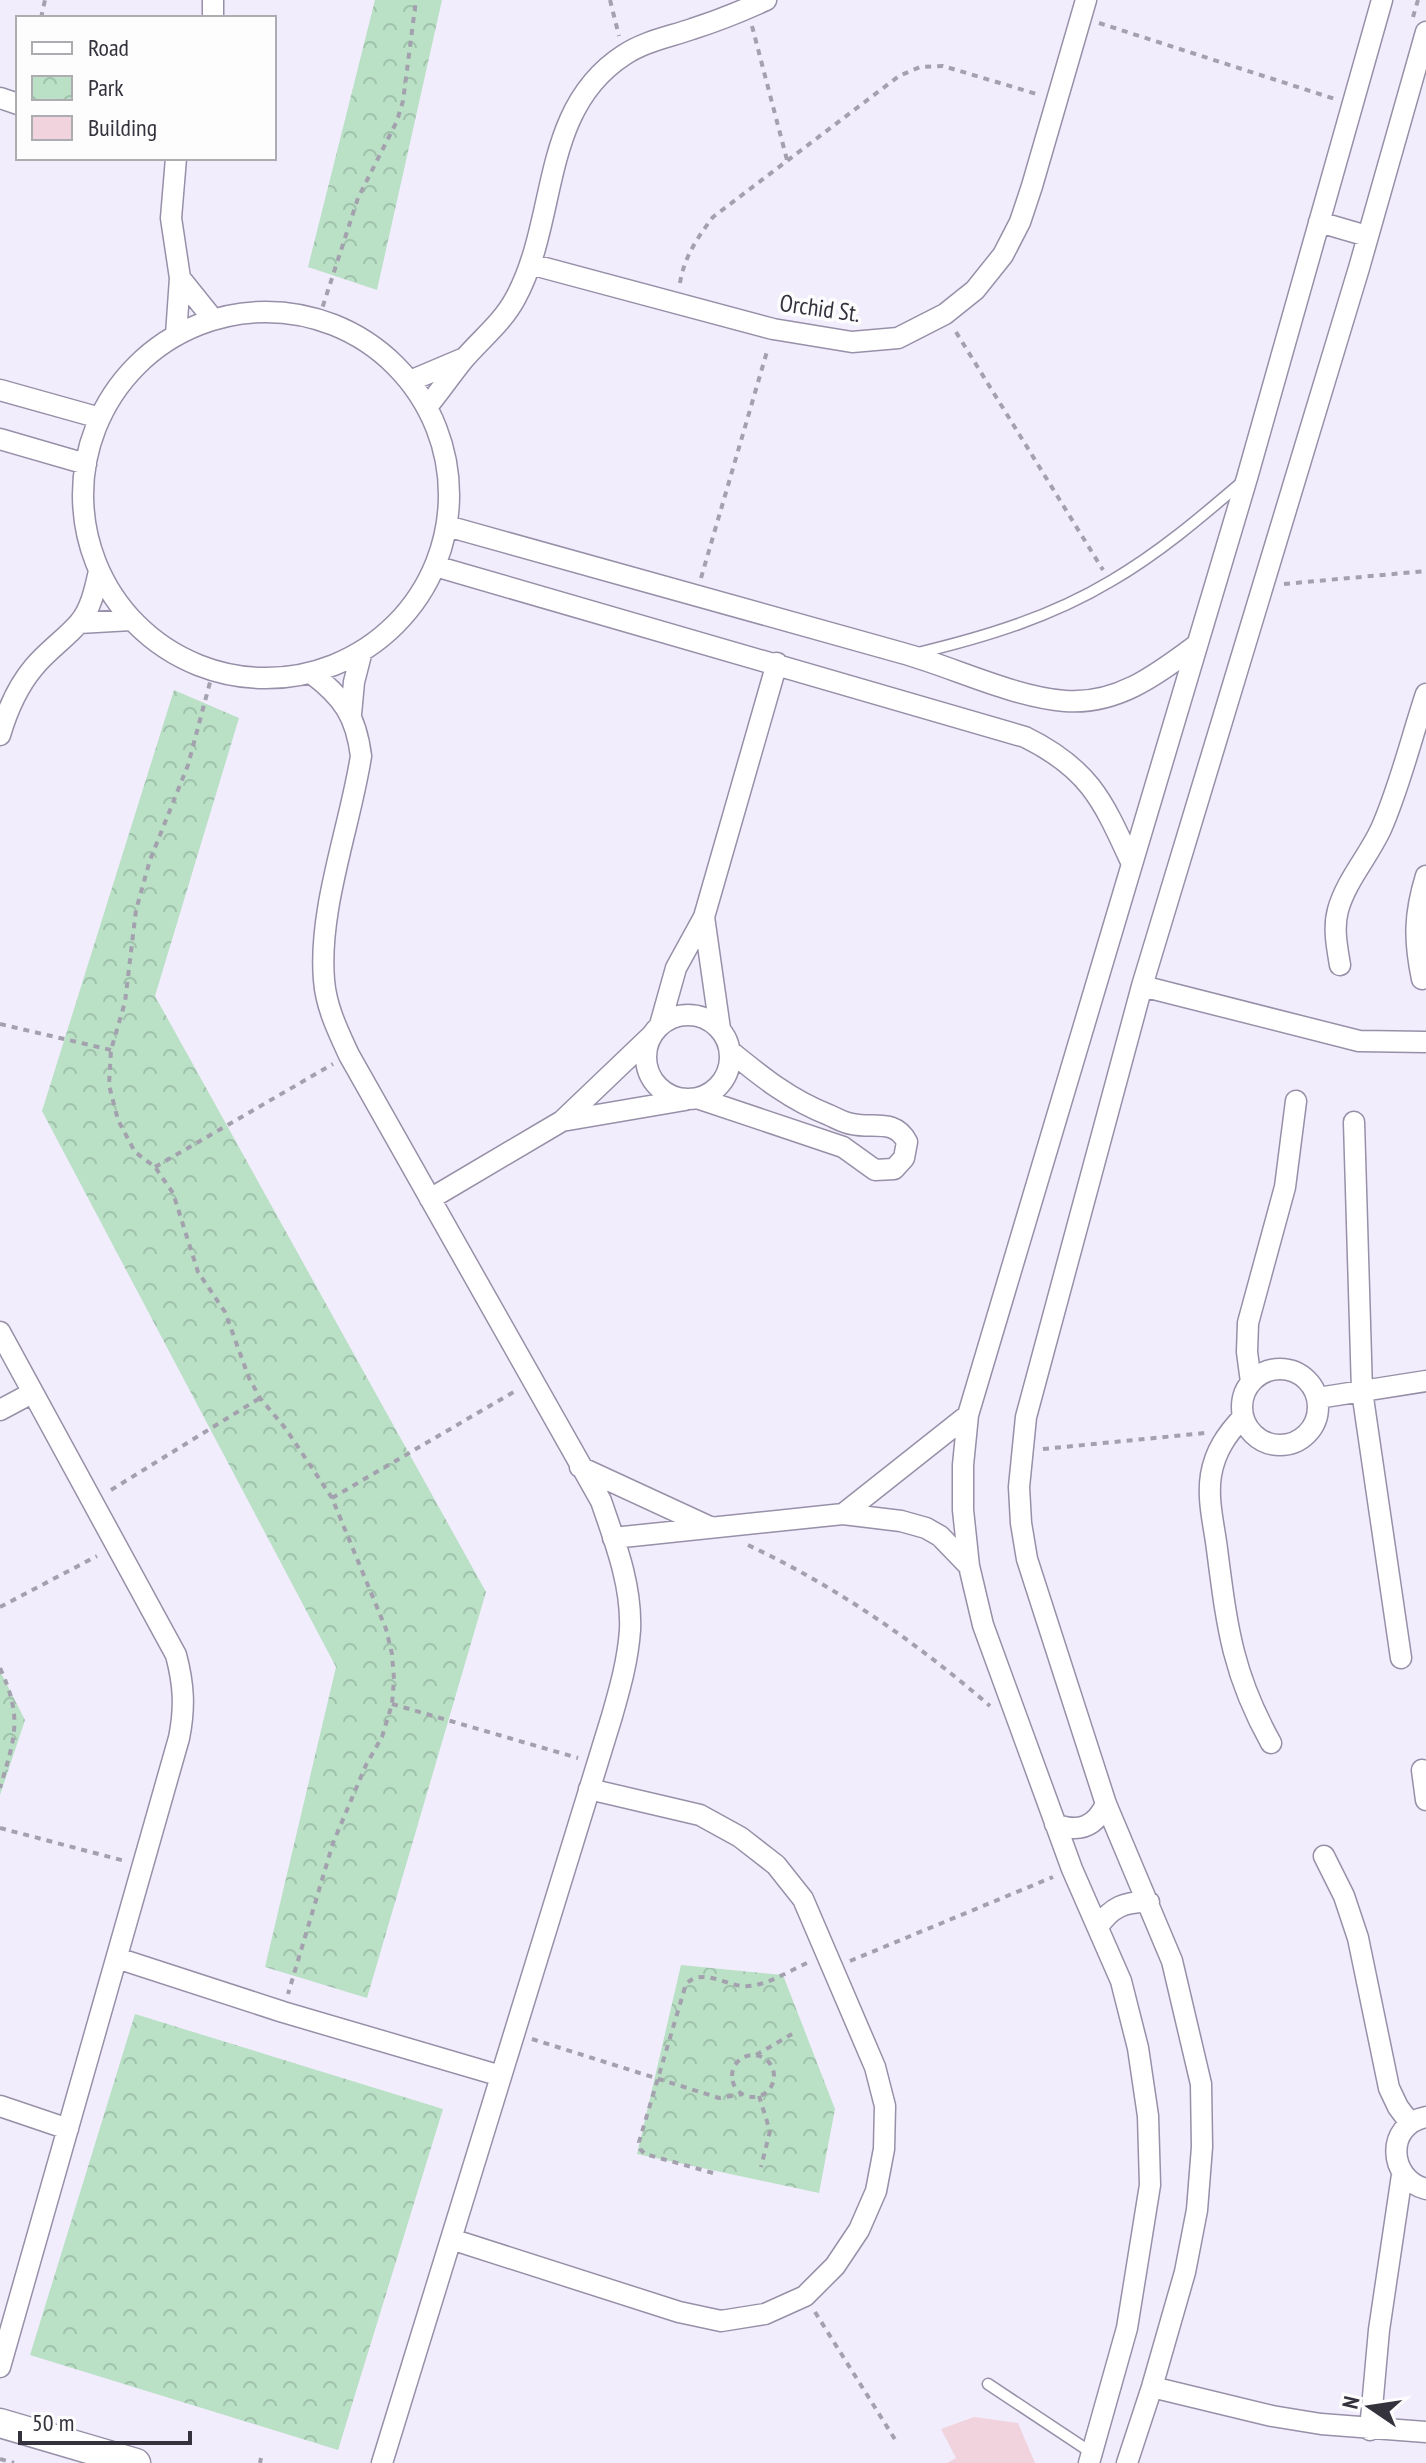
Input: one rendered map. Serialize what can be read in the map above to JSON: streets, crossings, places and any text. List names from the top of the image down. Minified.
{"streets":{"street":["Orchid St."]},"legend":["Road","Park","Building"],"scale_bar":"50 m","north":"left"}
